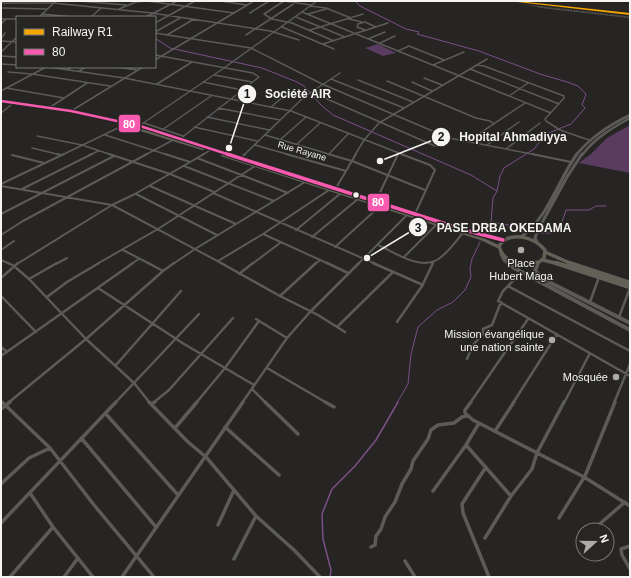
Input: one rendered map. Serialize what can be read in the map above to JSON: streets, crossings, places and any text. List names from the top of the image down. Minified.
{"streets":{"street":["Rue Rayane"]},"places":["Société AIR","Hopital Ahmadiyya","Place Hubert Maga","PASE DRBA OKEDAMA","Mission évangélique une nation sainte","Mosquée"],"lines":["rail line R1","transit line 80"],"legend":["Railway R1","80"],"north":"right"}
